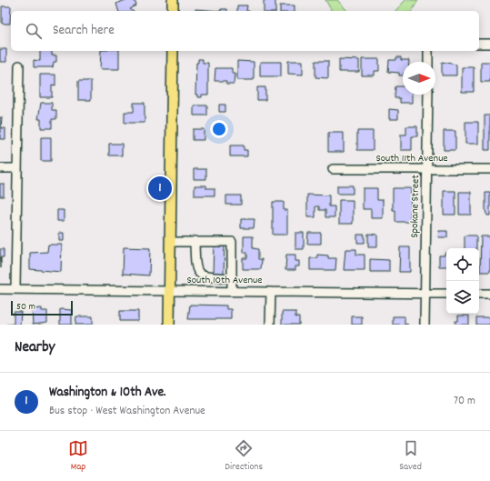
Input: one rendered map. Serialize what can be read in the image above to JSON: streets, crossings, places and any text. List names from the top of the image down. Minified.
{"streets":{"street":["South 11th Avenue","Spokane Street","South 10th Avenue"]},"crossings":[["South 11th Avenue","Spokane Street"],["Spokane Street","South 10th Avenue"]],"scale_bar":"50 m","north":"right","page":{"search":"Search here","pins":"1","scale":"50 m","heading":"Nearby","list":[{"mark":"1","name":"Washington & 10th Ave.","note":"Bus stop · West Washington Avenue","value":"70 m"}],"nav":["Map","Directions","Saved"]}}
